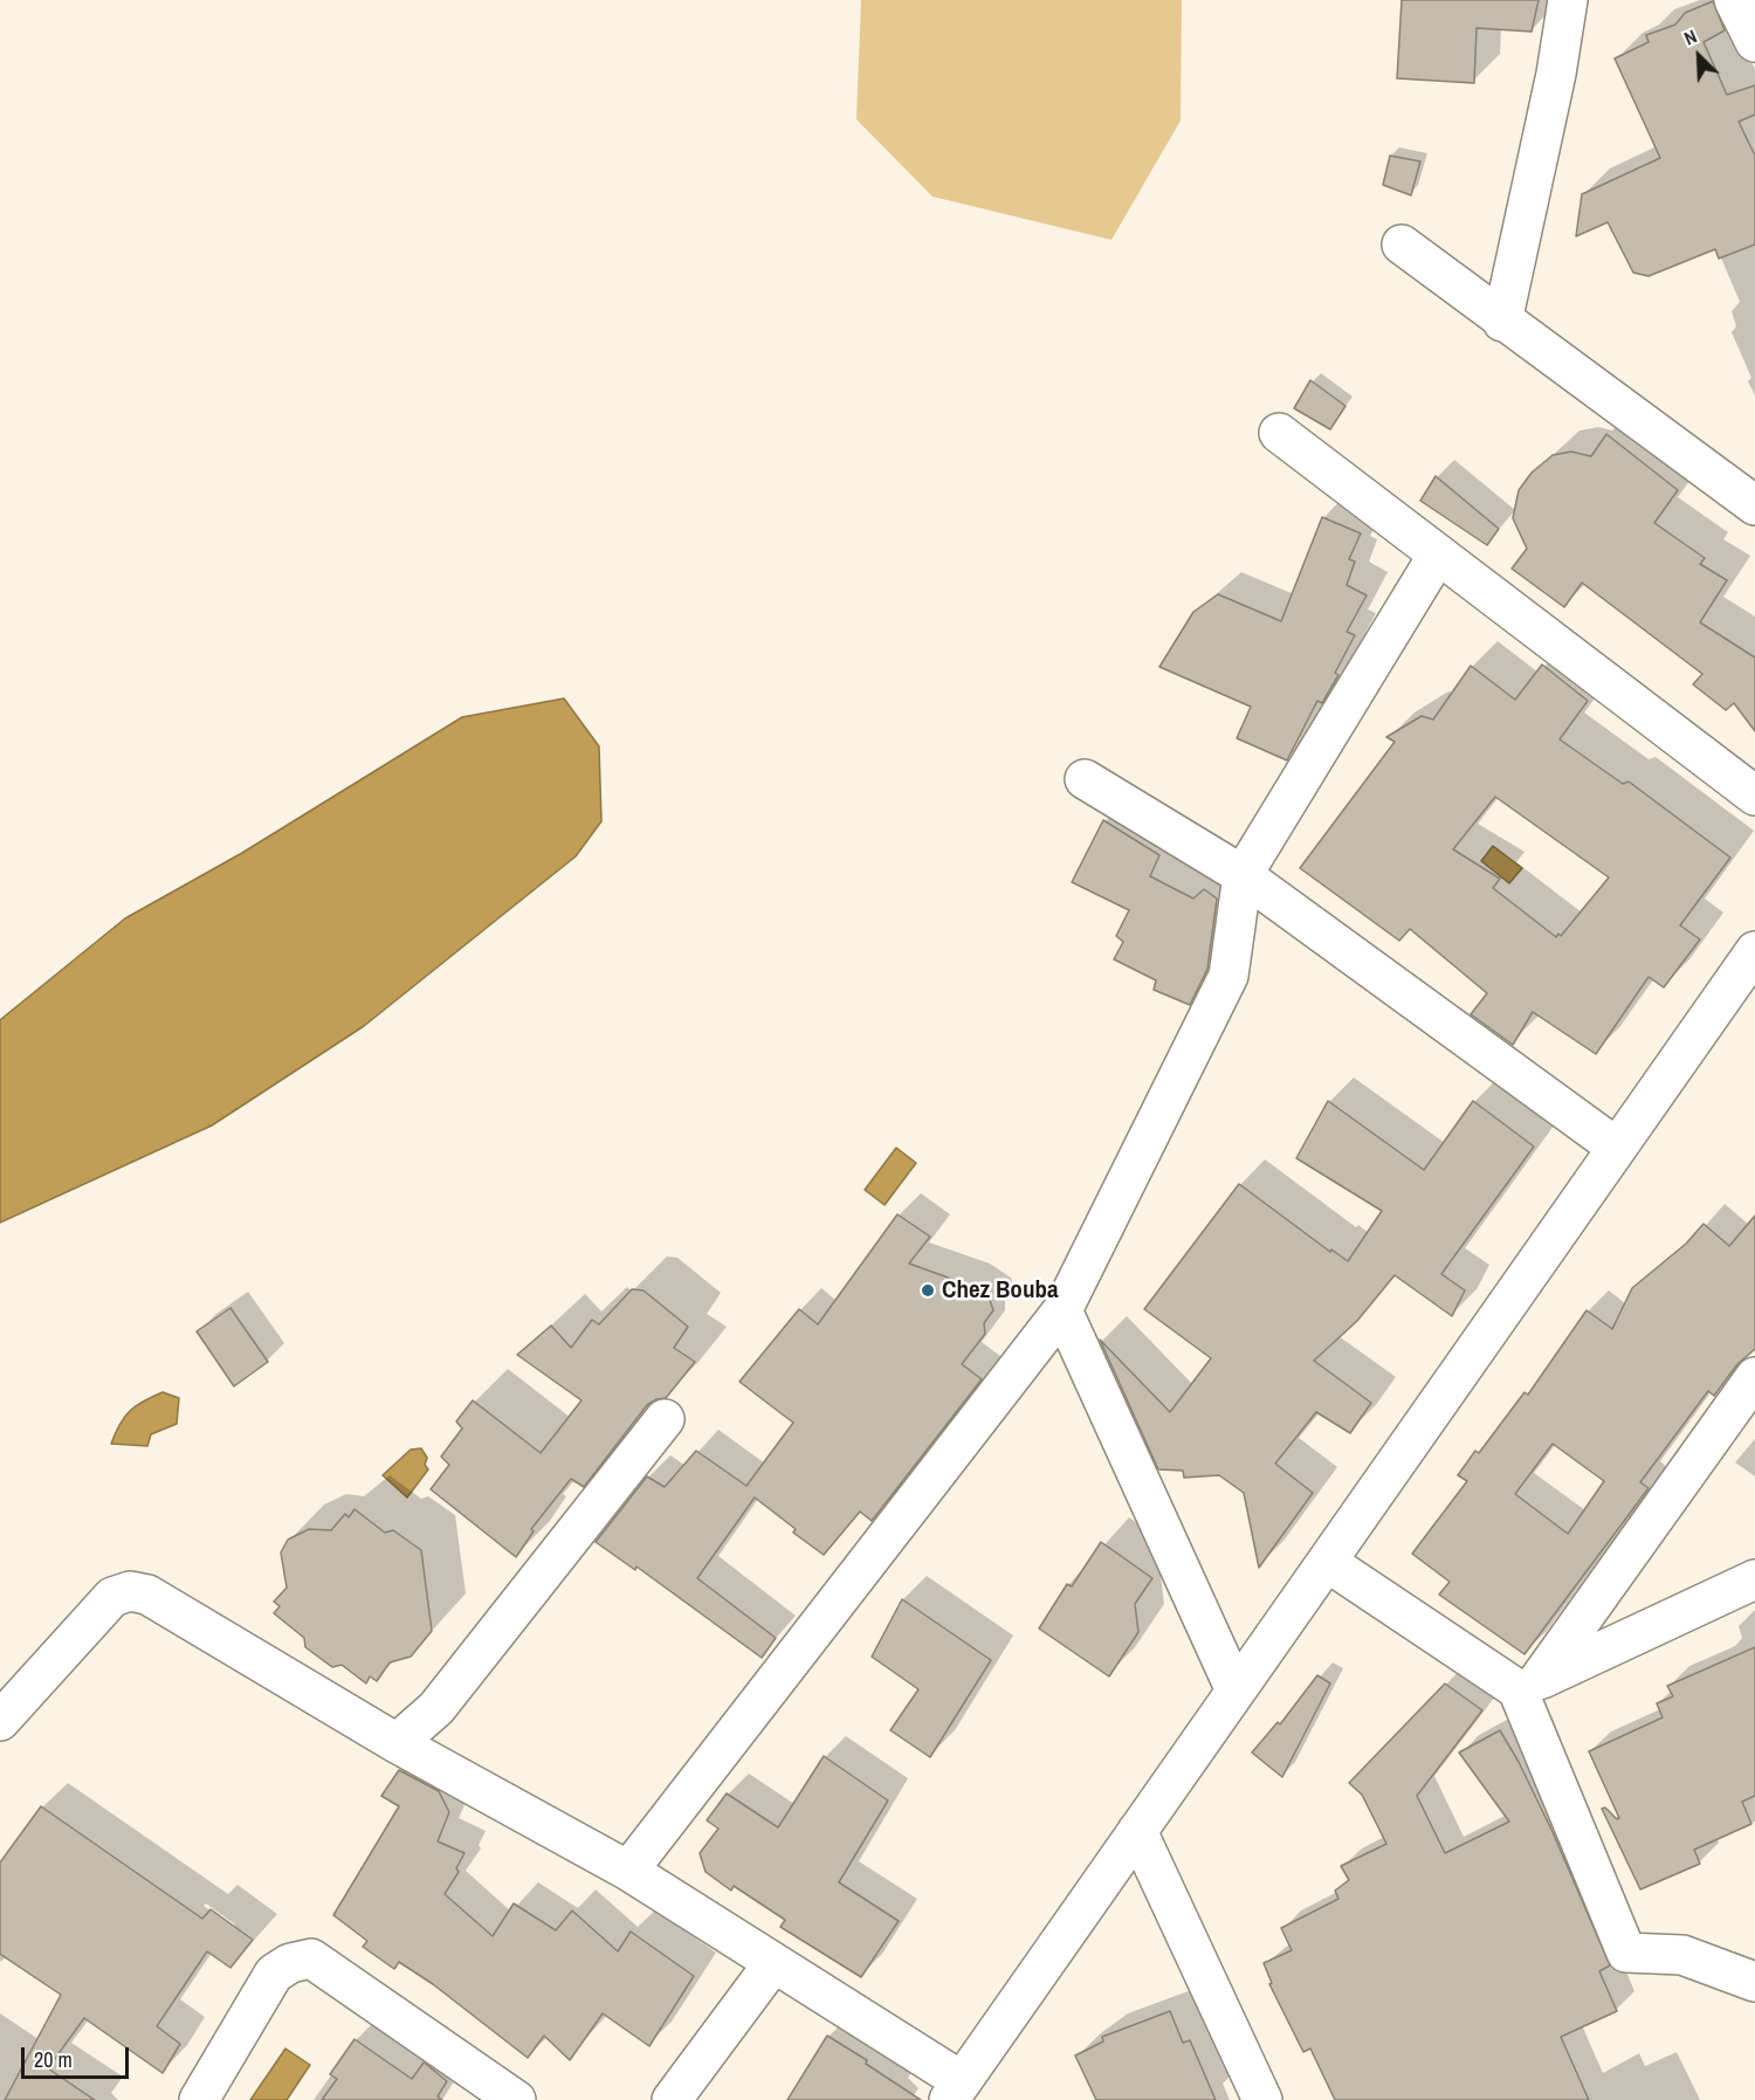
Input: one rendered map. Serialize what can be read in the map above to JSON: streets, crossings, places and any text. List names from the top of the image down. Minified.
{"places":["Chez Bouba"],"scale_bar":"20 m","north":"top left"}
